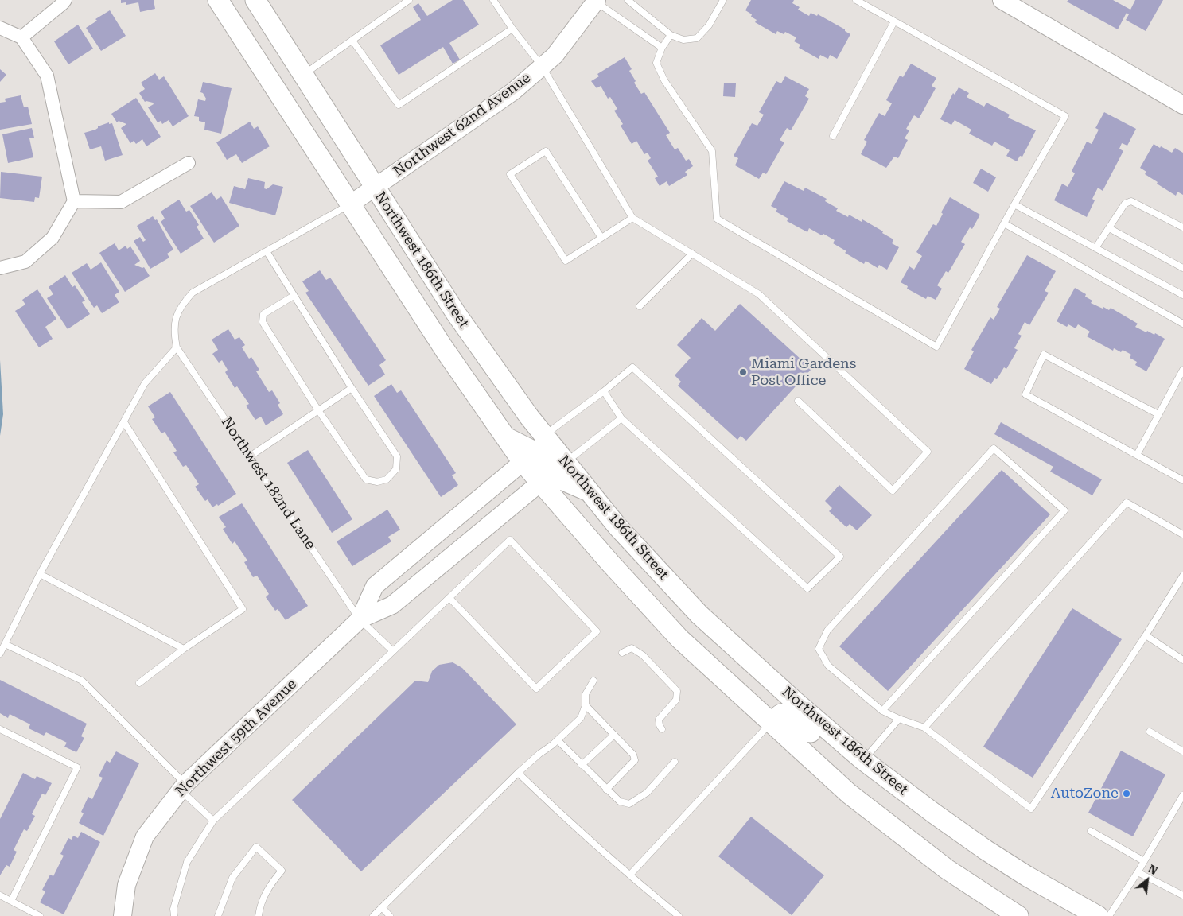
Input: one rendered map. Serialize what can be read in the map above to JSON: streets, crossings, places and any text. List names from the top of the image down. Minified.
{"streets":{"main road":["Northwest 186th Street"],"street":["Northwest 62nd Avenue","Northwest 59th Avenue"],"lane":["Northwest 182nd Lane"]},"crossings":[["Northwest 62nd Avenue","Northwest 186th Street"],["Northwest 182nd Lane","Northwest 59th Avenue"]],"places":["Miami Gardens Post Office","AutoZone"],"north":"top right"}
